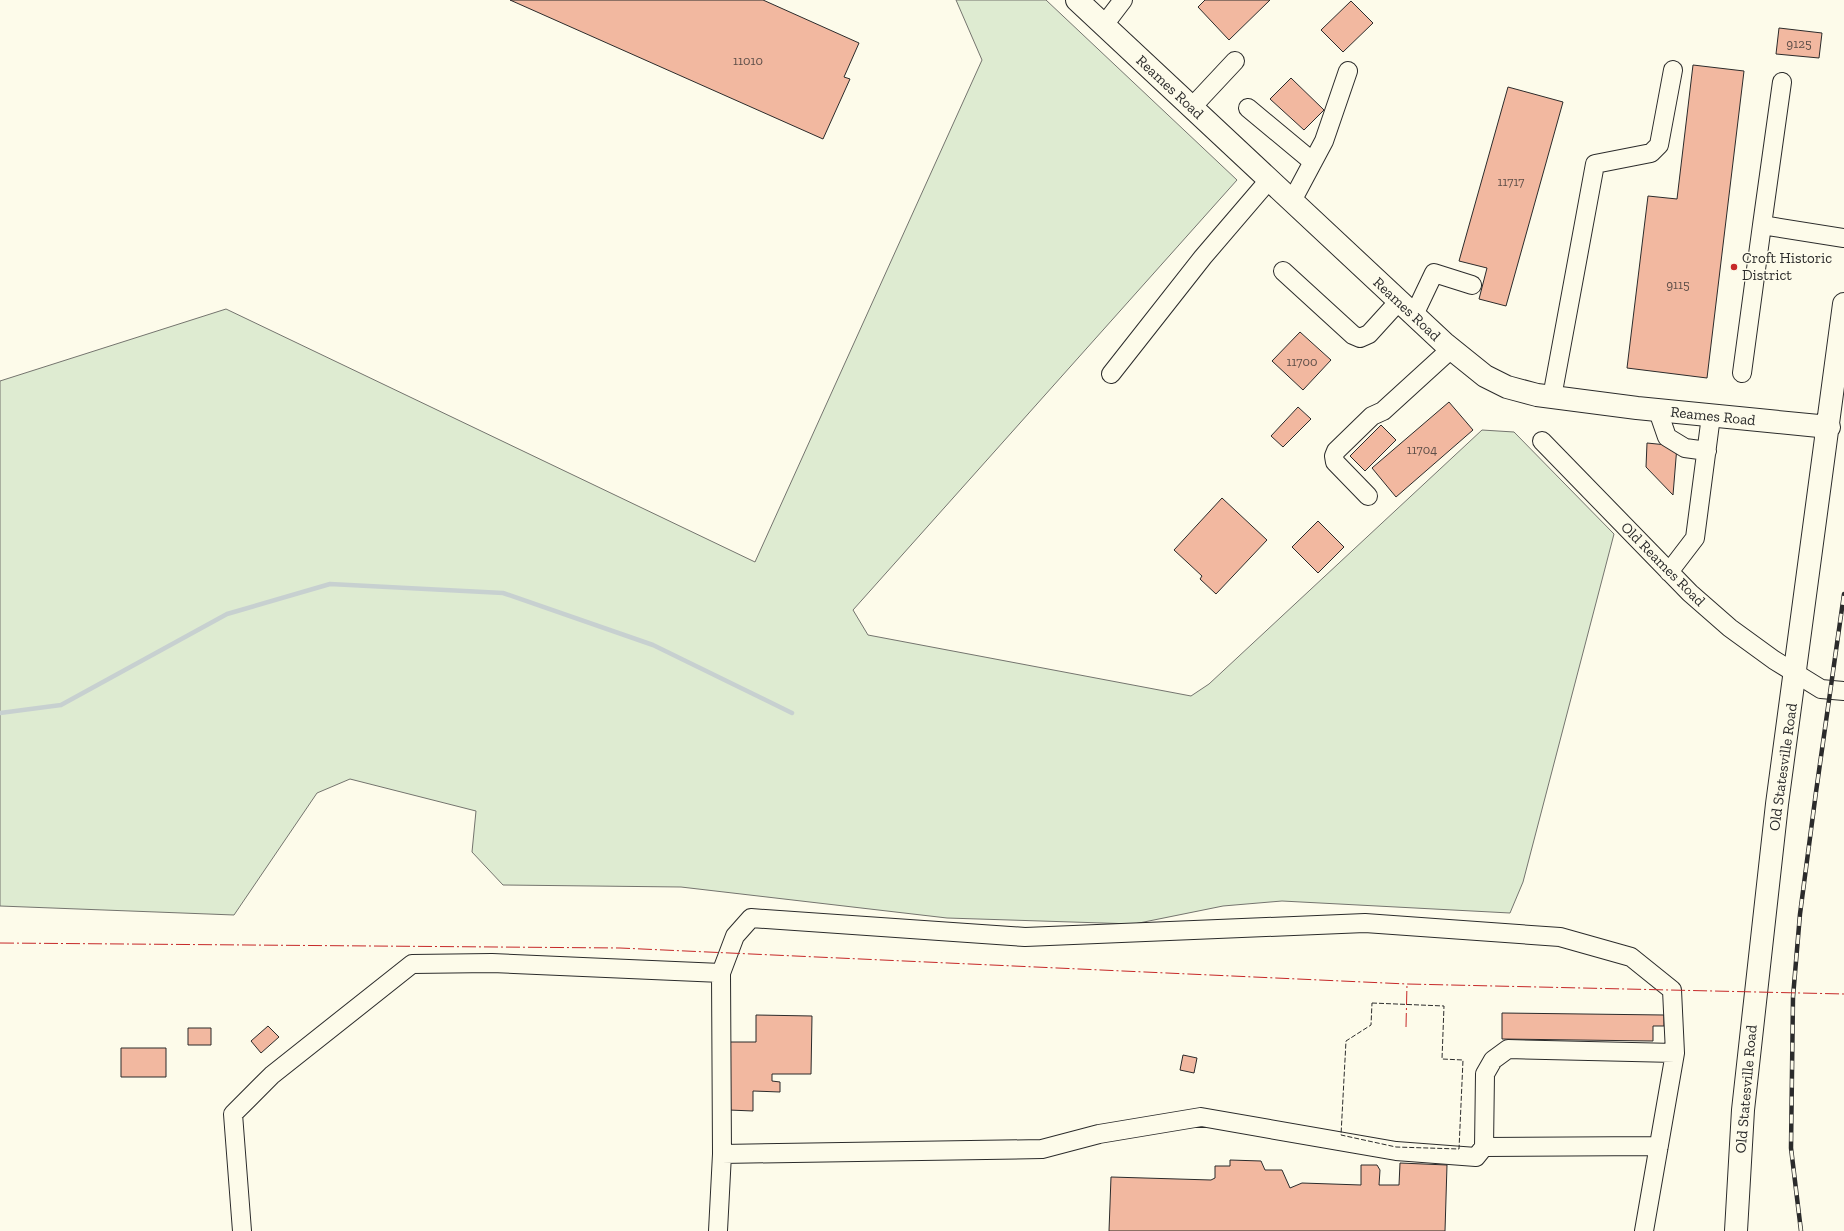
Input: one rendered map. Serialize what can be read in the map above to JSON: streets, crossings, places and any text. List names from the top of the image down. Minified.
{"streets":{"main road":["Reames Road","Old Statesville Road"],"street":["Old Reames Road"]},"crossings":[["Reames Road","Old Statesville Road"],["Old Reames Road","Old Statesville Road"]],"places":["Croft Historic District"],"house_numbers":["9125","11010","11717","9115","11700","11704"]}
